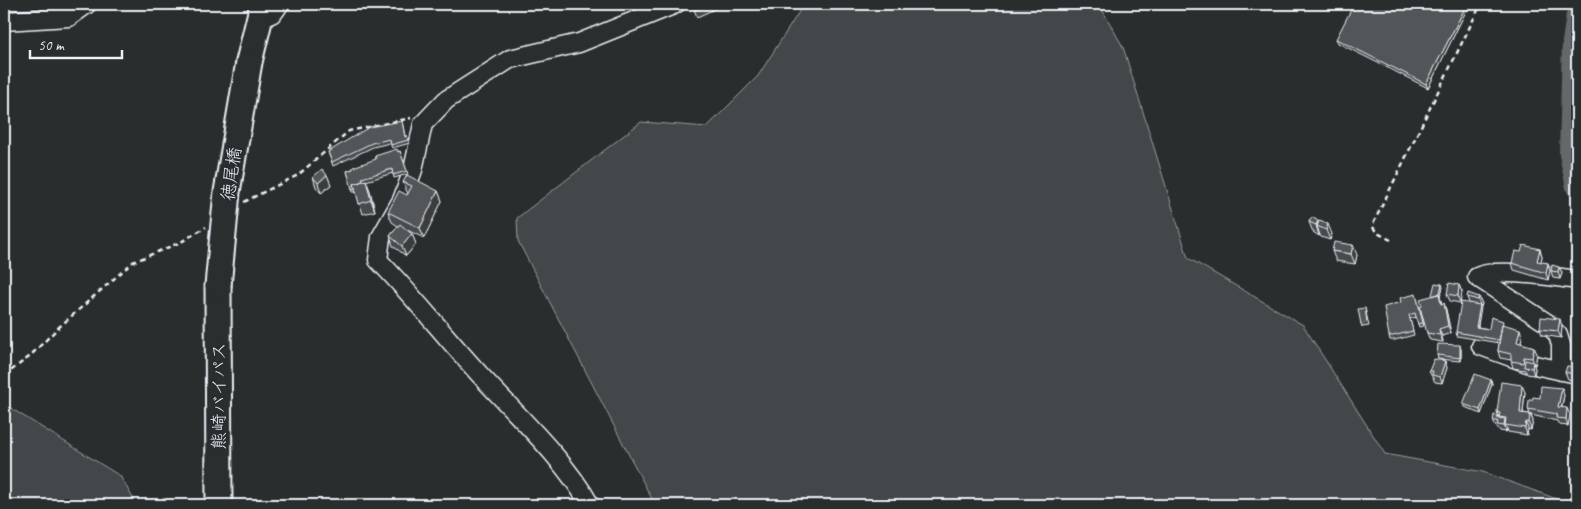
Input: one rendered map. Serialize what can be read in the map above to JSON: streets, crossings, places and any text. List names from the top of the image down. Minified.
{"streets":{"highway":["徳尾橋","熊崎バイパス"]},"crossings":[["徳尾橋","熊崎バイパス"]],"scale_bar":"50 m"}
